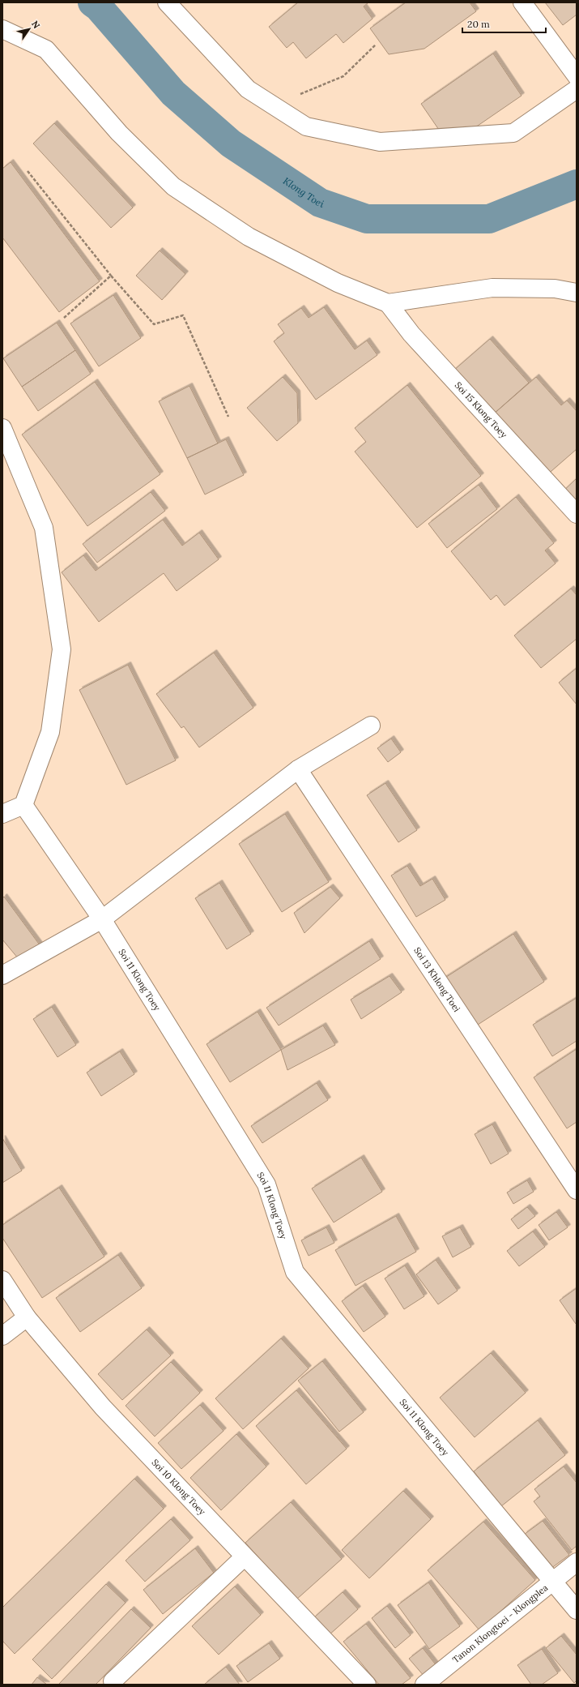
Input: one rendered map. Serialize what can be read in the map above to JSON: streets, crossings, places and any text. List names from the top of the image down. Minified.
{"streets":{"street":["Soi 15 Klong Toey","Soi 13 Khlong Toei","Soi 11 Klong Toey","Soi 10 Klong Toey","Tanon Klongtoei - Klongplea"]},"crossings":[["Soi 11 Klong Toey","Tanon Klongtoei - Klongplea"]],"water":["Klong Toei"],"scale_bar":"20 m","north":"top right"}
